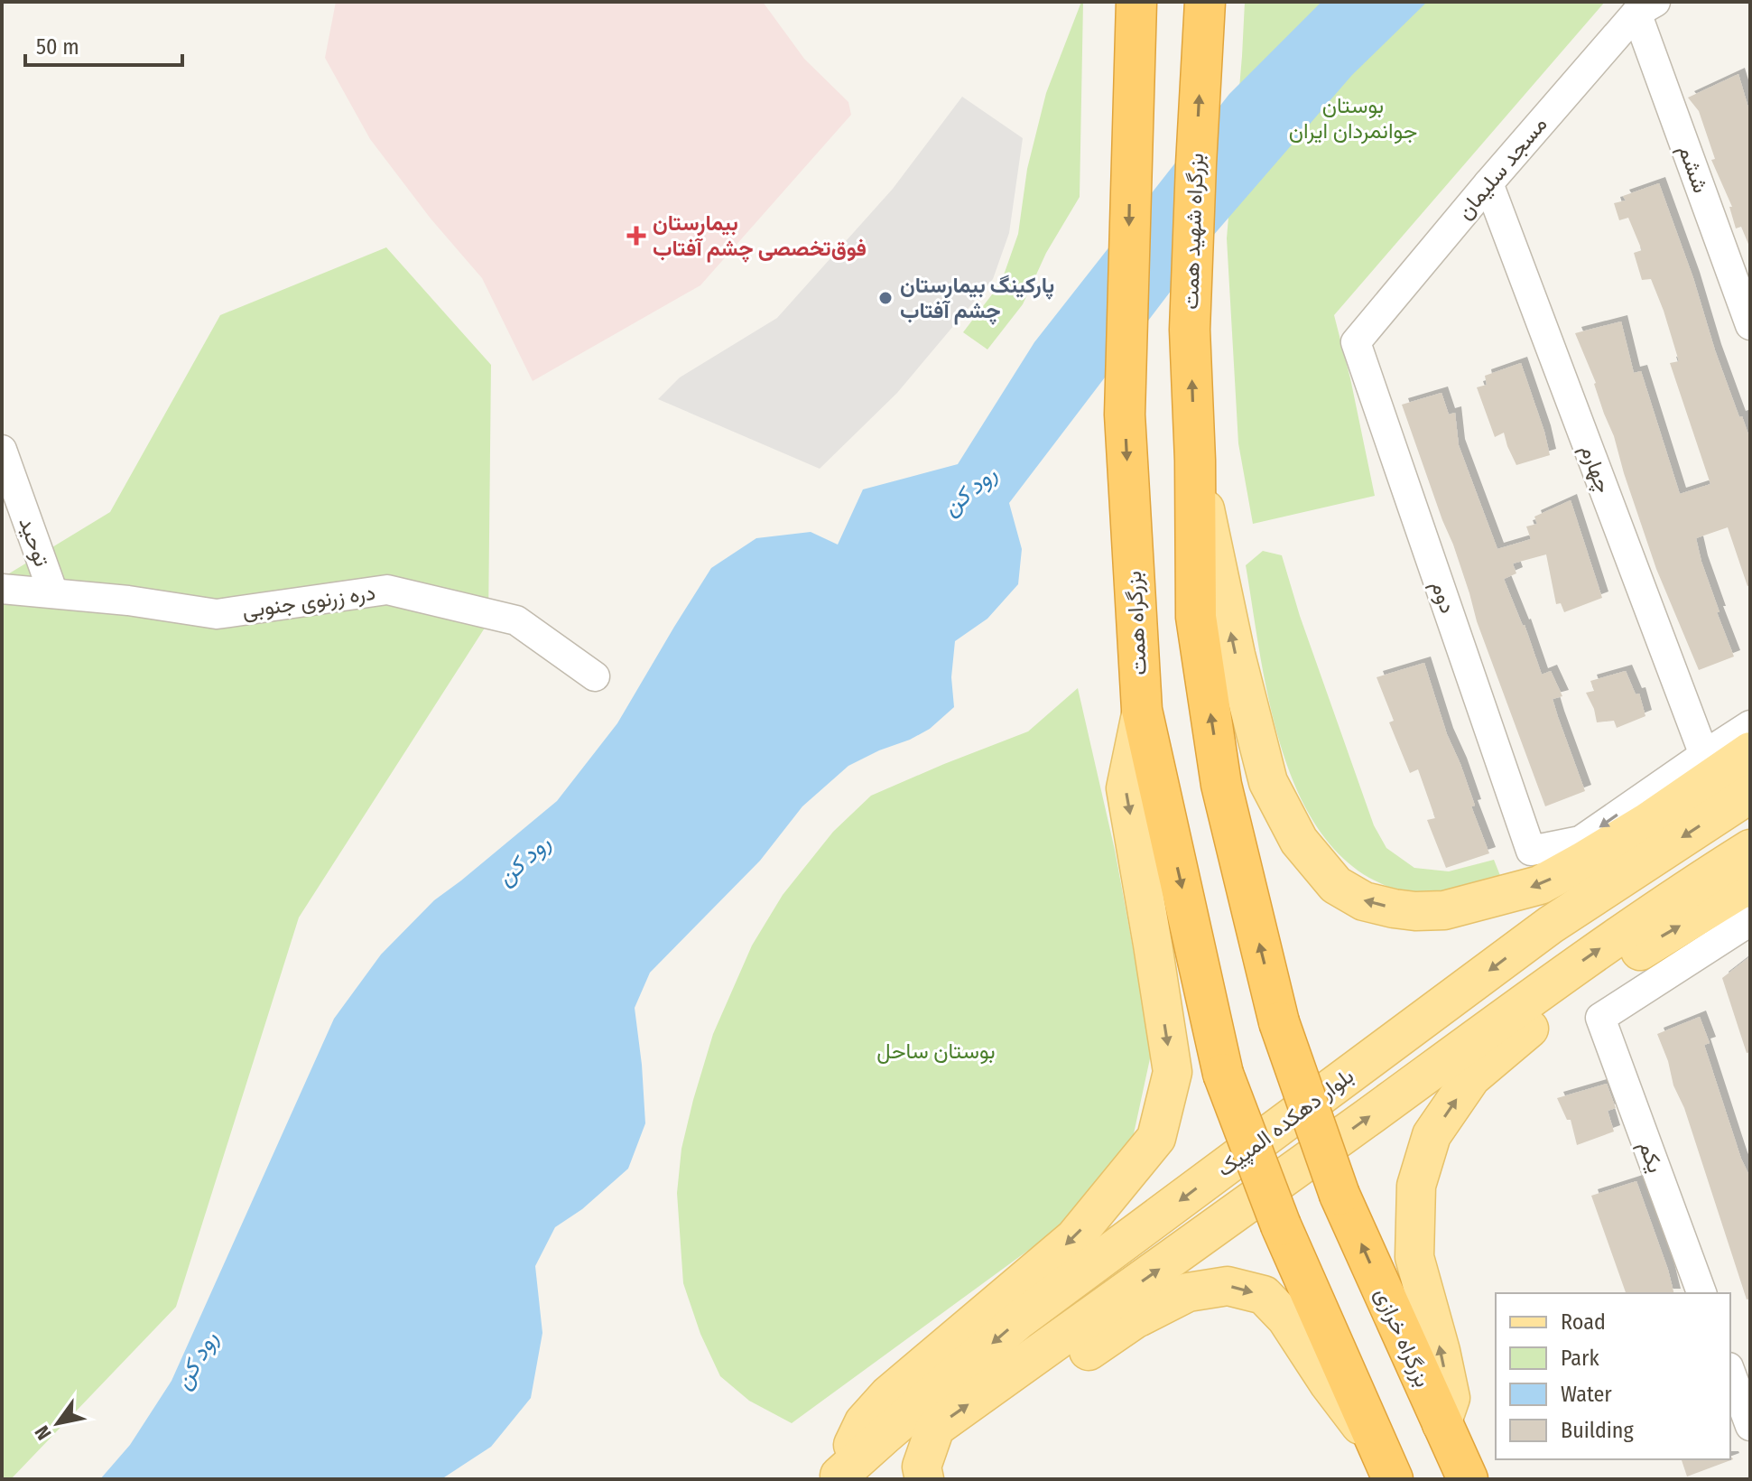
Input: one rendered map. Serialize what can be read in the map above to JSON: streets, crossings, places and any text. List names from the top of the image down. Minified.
{"streets":{"highway":["بزرگراه شهید همت","بزرگراه همت","بزرگراه خرازی"],"main road":["بلوار دهکده المپیک"],"street":["مسجد سلیمان","ششم","چهارم","توحید","دوم","دره زرنوی جنوبی","یکم"]},"crossings":[["مسجد سلیمان","ششم"],["مسجد سلیمان","چهارم"],["مسجد سلیمان","دوم"],["بزرگراه شهید همت","بزرگراه خرازی"],["چهارم","دوم"],["توحید","دره زرنوی جنوبی"]],"one_way":["بزرگراه شهید همت","بزرگراه همت","بزرگراه خرازی"],"water":["رود کن"],"parks":["بوستان جوانمردان ایران","بوستان ساحل"],"places":{"health":["بیمارستان فوق‌تخصصی چشم آفتاب"],"other":["پاركينگ بيمارستان چشم آفتاب"]},"legend":["Road","Park","Water","Building"],"scale_bar":"50 m","north":"bottom left"}
